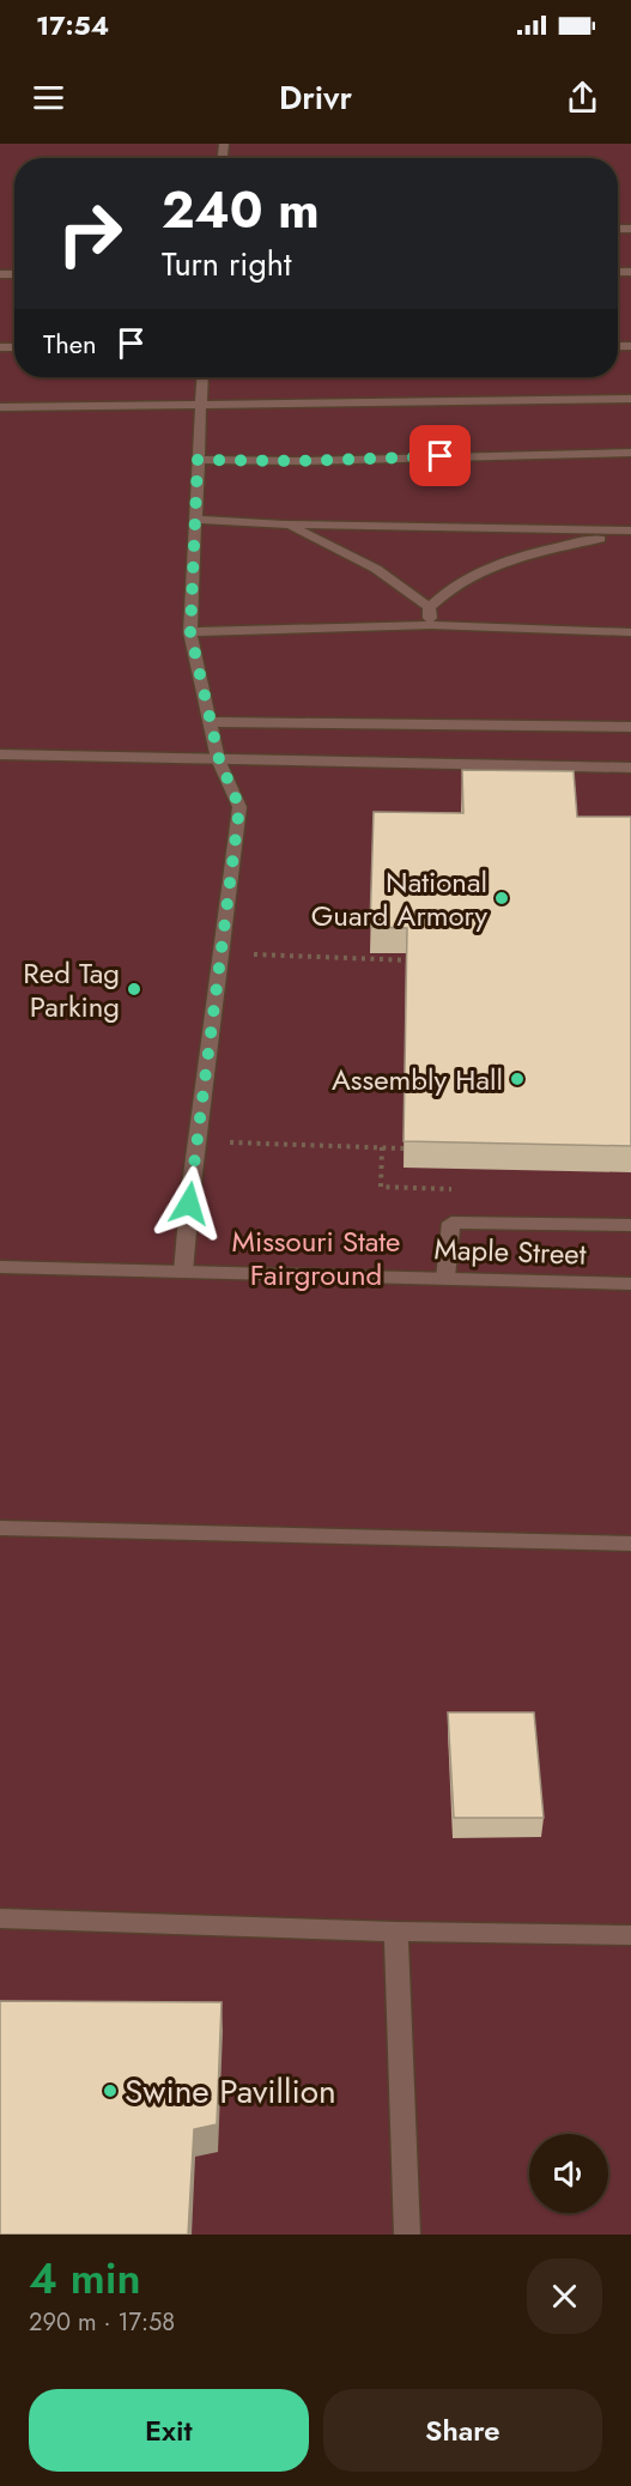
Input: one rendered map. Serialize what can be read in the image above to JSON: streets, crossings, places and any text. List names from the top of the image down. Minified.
{"streets":{"street":["Maple Street"]},"parks":["Missouri State Fairground"],"places":["National Guard Armory","Red Tag Parking","Assembly Hall","Swine Pavillion"],"page":{"status":"17:54","header":"Drivr","turn":["240 m","Turn right"],"then":"Then","heading":["4 min","290 m · 17:58"],"buttons":["Exit","Share"]}}
